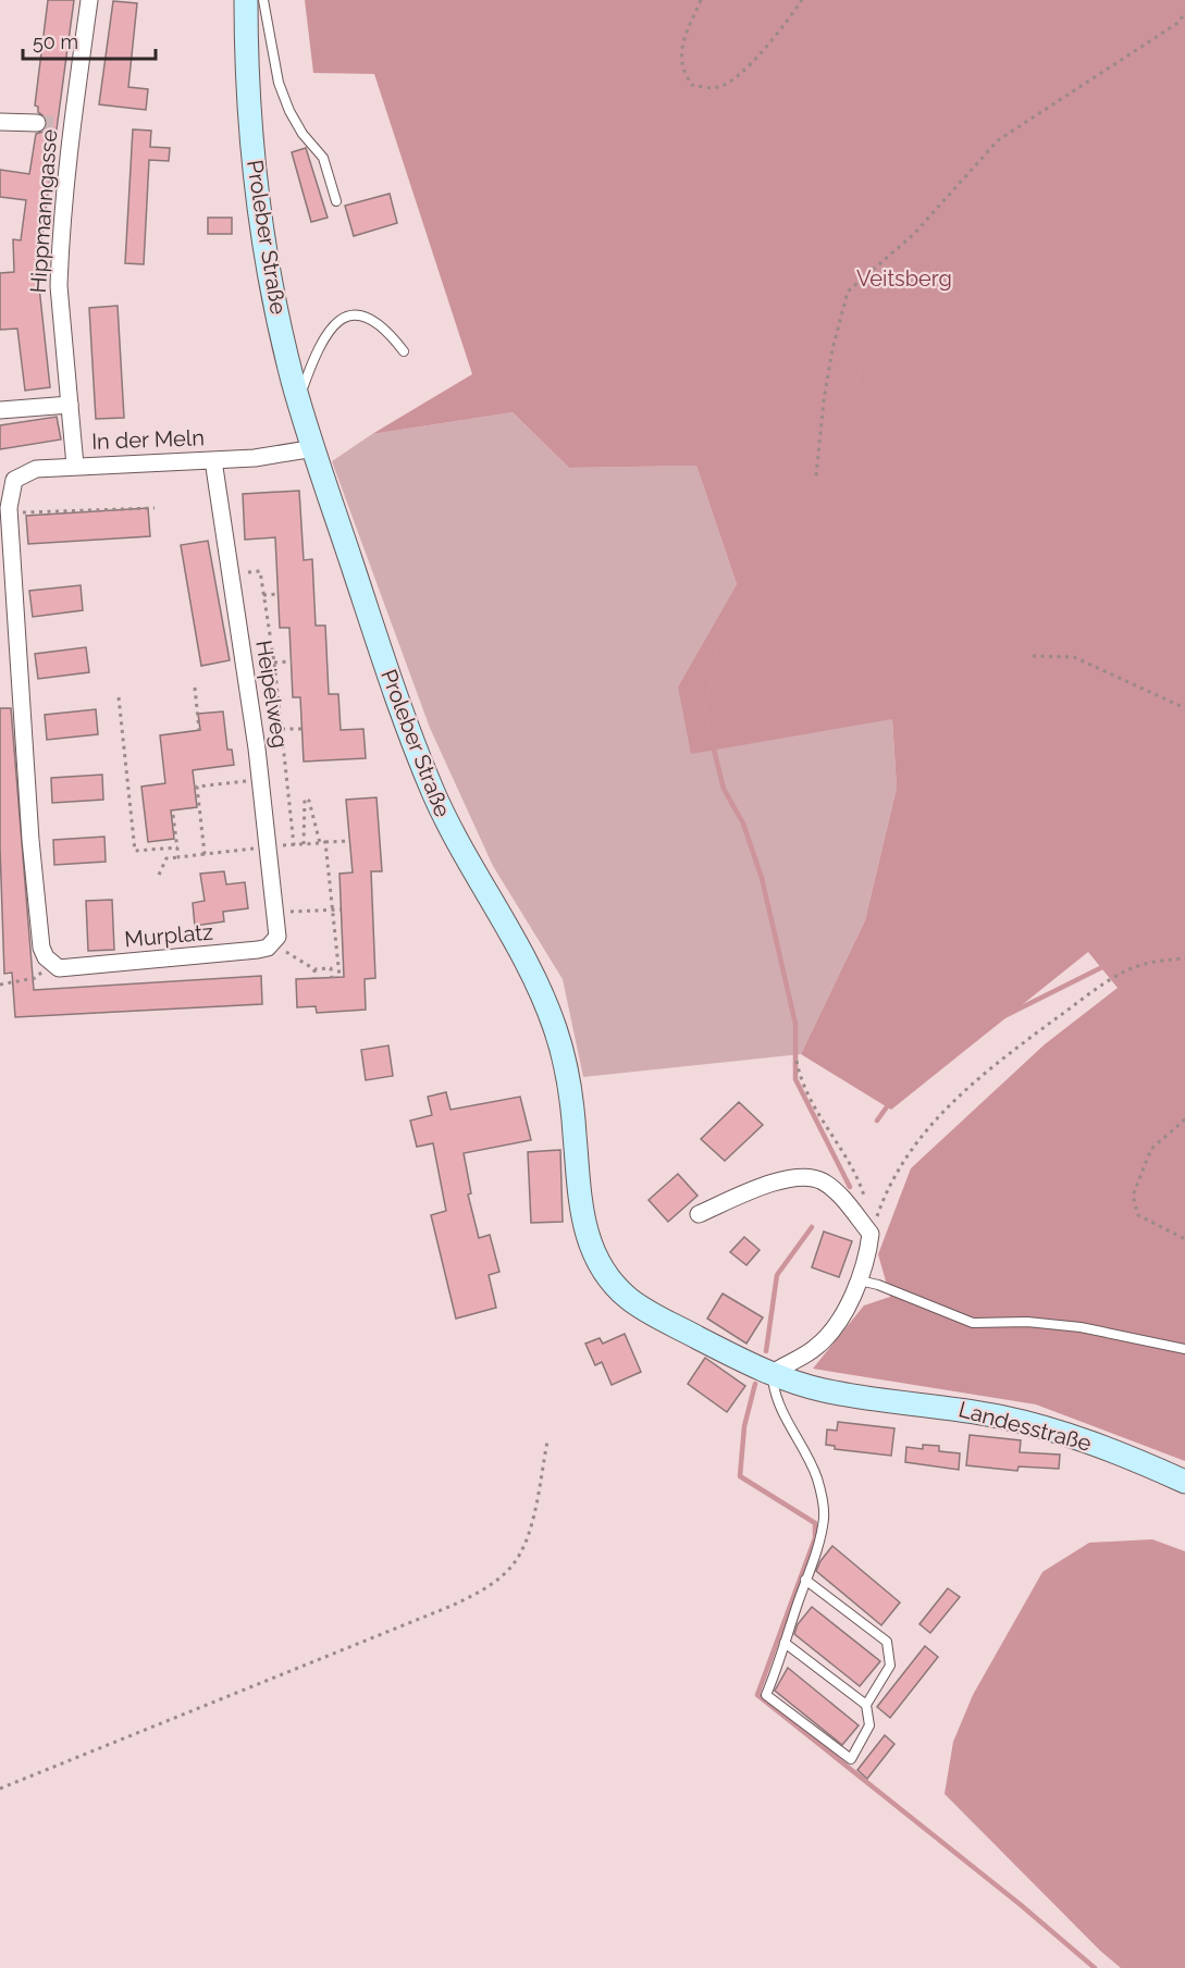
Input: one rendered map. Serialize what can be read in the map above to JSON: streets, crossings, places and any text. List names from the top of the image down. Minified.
{"streets":{"main road":["Proleber Straße","Landesstraße"],"street":["Hippmanngasse","In der Meln","Heipelweg","Murplatz"]},"crossings":[["Hippmanngasse","In der Meln"],["Proleber Straße","In der Meln"],["Proleber Straße","Landesstraße"],["In der Meln","Heipelweg"],["In der Meln","Murplatz"],["Heipelweg","Murplatz"]],"parks":["Veitsberg"],"scale_bar":"50 m"}
